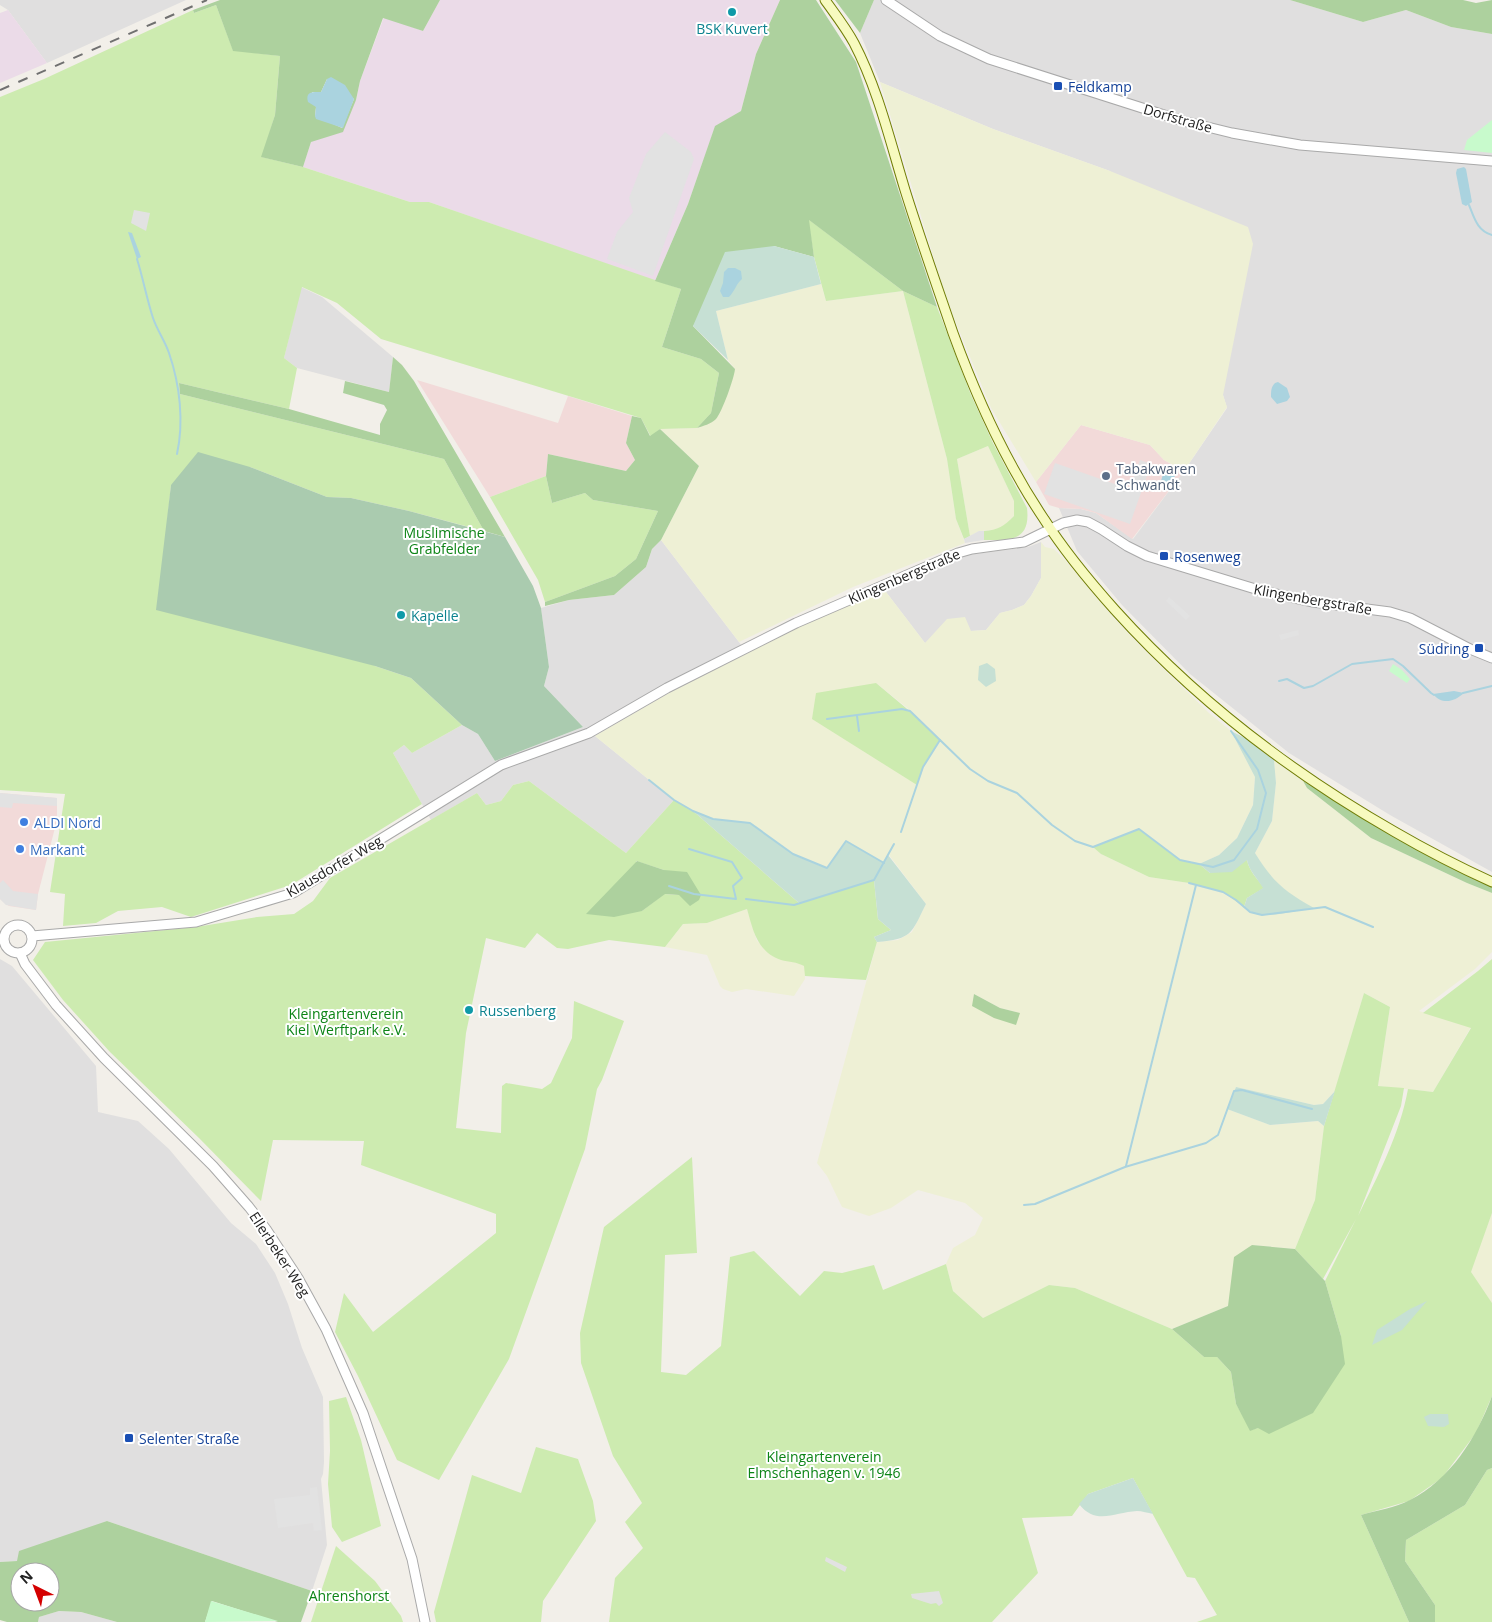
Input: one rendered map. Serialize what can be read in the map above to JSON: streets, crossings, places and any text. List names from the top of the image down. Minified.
{"streets":{"street":["Dorfstraße","Klingenbergstraße","Klausdorfer Weg","Ellerbeker Weg"]},"crossings":[["Klingenbergstraße","Klausdorfer Weg"],["Klausdorfer Weg","Ellerbeker Weg"]],"parks":["Muslimische Grabfelder","Kleingartenverein Kiel Werftpark e.V.","Kleingartenverein Elmschenhagen v. 1946","Ahrenshorst"],"places":{"other":["BSK Kuvert","Tabakwaren Schwandt","Kapelle","ALDI Nord","Markant","Russenberg"],"transit":["Feldkamp","Rosenweg","Südring","Selenter Straße"]},"north":"top left"}
